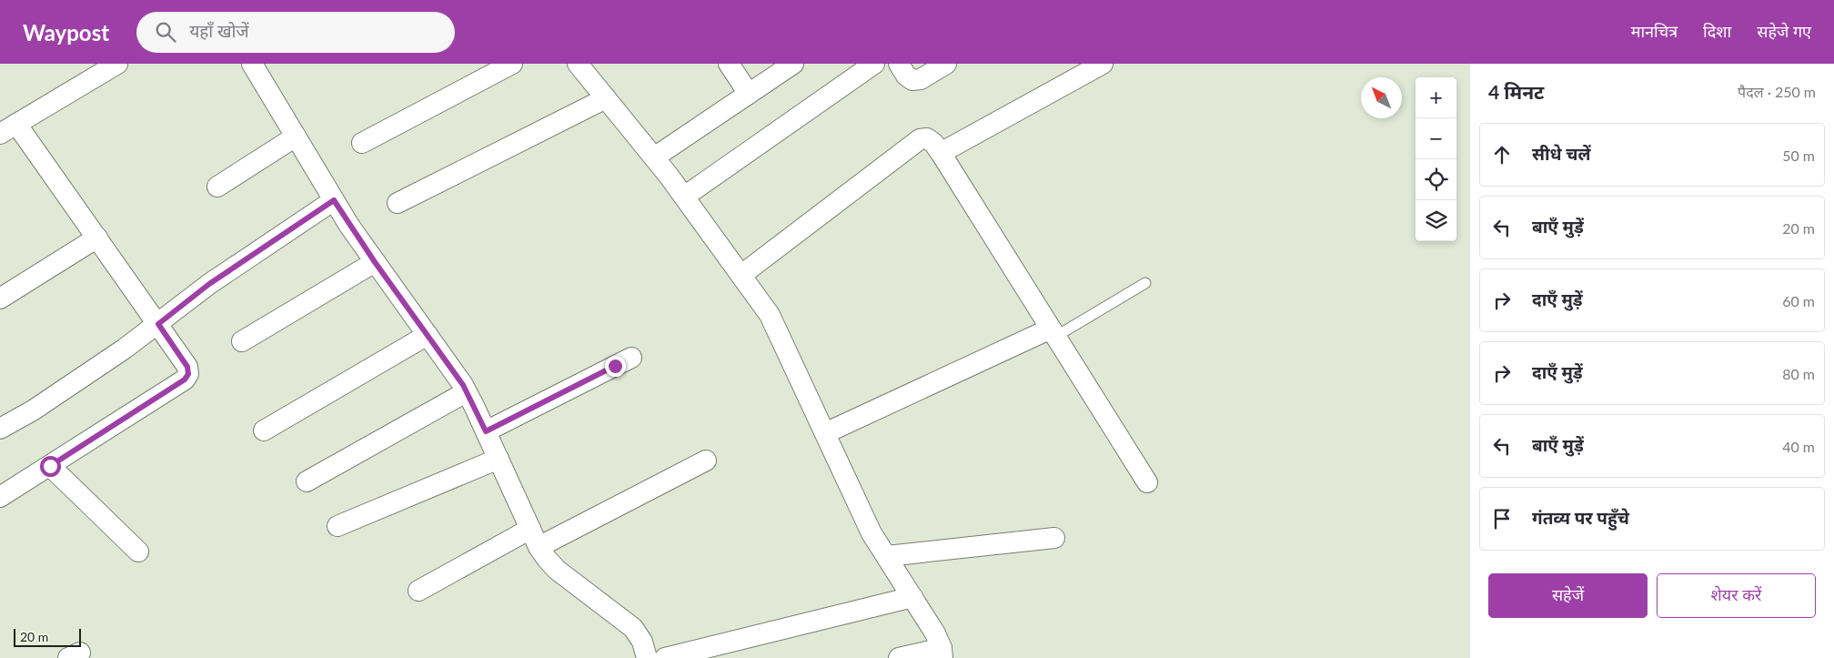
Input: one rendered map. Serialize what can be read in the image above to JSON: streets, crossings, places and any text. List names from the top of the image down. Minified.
{"scale_bar":"20 m","north":"top left","page":{"header":"Waypost","search":"यहाँ खोजें","nav":["मानचित्र","दिशा","सहेजे गए"],"heading":["4 मिनट","पैदल · 250 m"],"map_buttons":["+","−"],"list":[["सीधे चलें","50 m"],["बाएँ मुड़ें","20 m"],["दाएँ मुड़ें","60 m"],["दाएँ मुड़ें","80 m"],["बाएँ मुड़ें","40 m"],"गंतव्य पर पहुँचे"],"buttons":["सहेजें","शेयर करें"],"scale":"20 m"}}
